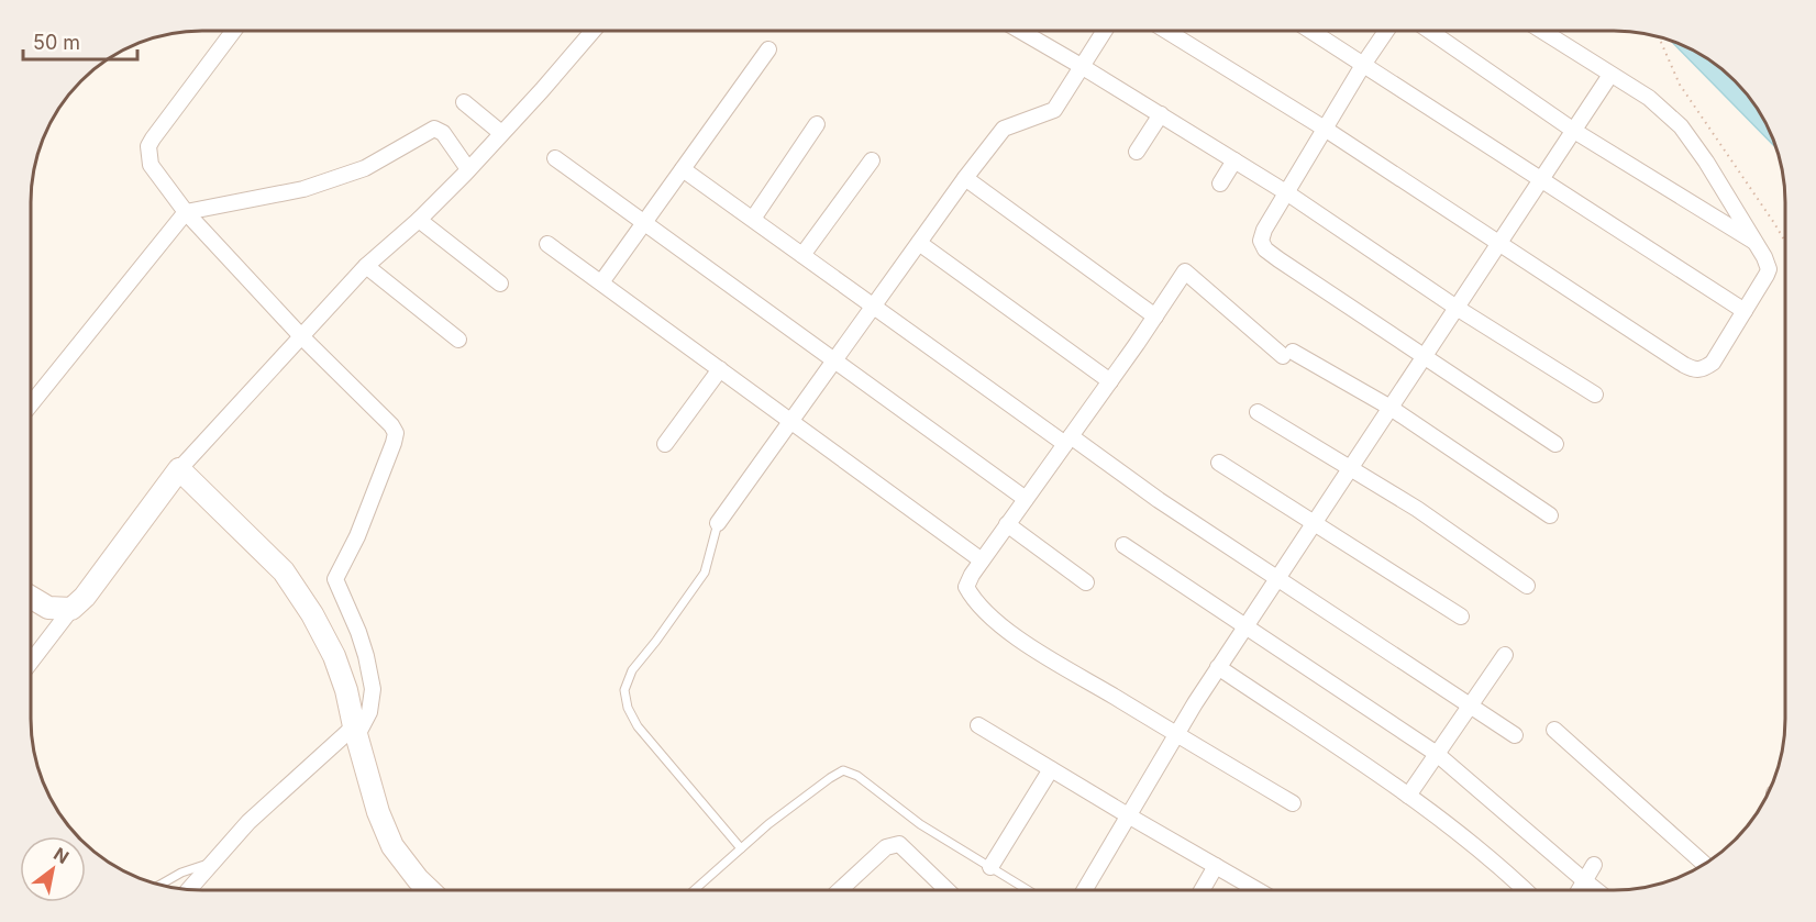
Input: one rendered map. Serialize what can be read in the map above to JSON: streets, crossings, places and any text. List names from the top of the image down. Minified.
{"scale_bar":"50 m","north":"top right"}
